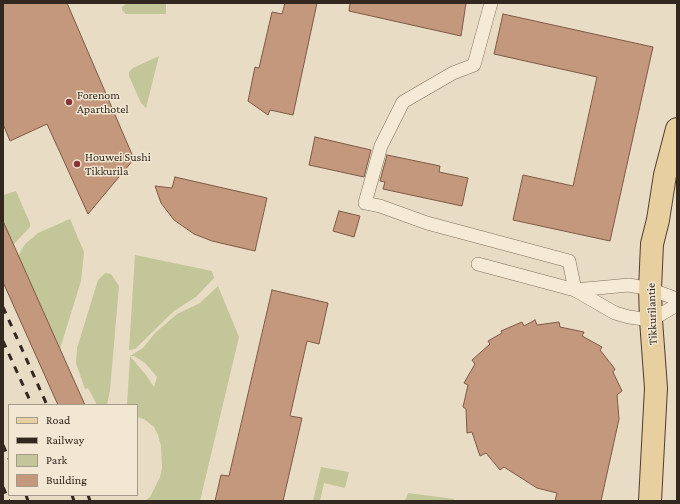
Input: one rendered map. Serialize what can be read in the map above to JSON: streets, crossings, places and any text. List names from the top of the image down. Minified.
{"streets":{"main road":["Tikkurilantie"]},"places":["Forenom Aparthotel","Houwei Sushi Tikkurila"],"legend":["Road","Railway","Park","Building"]}
